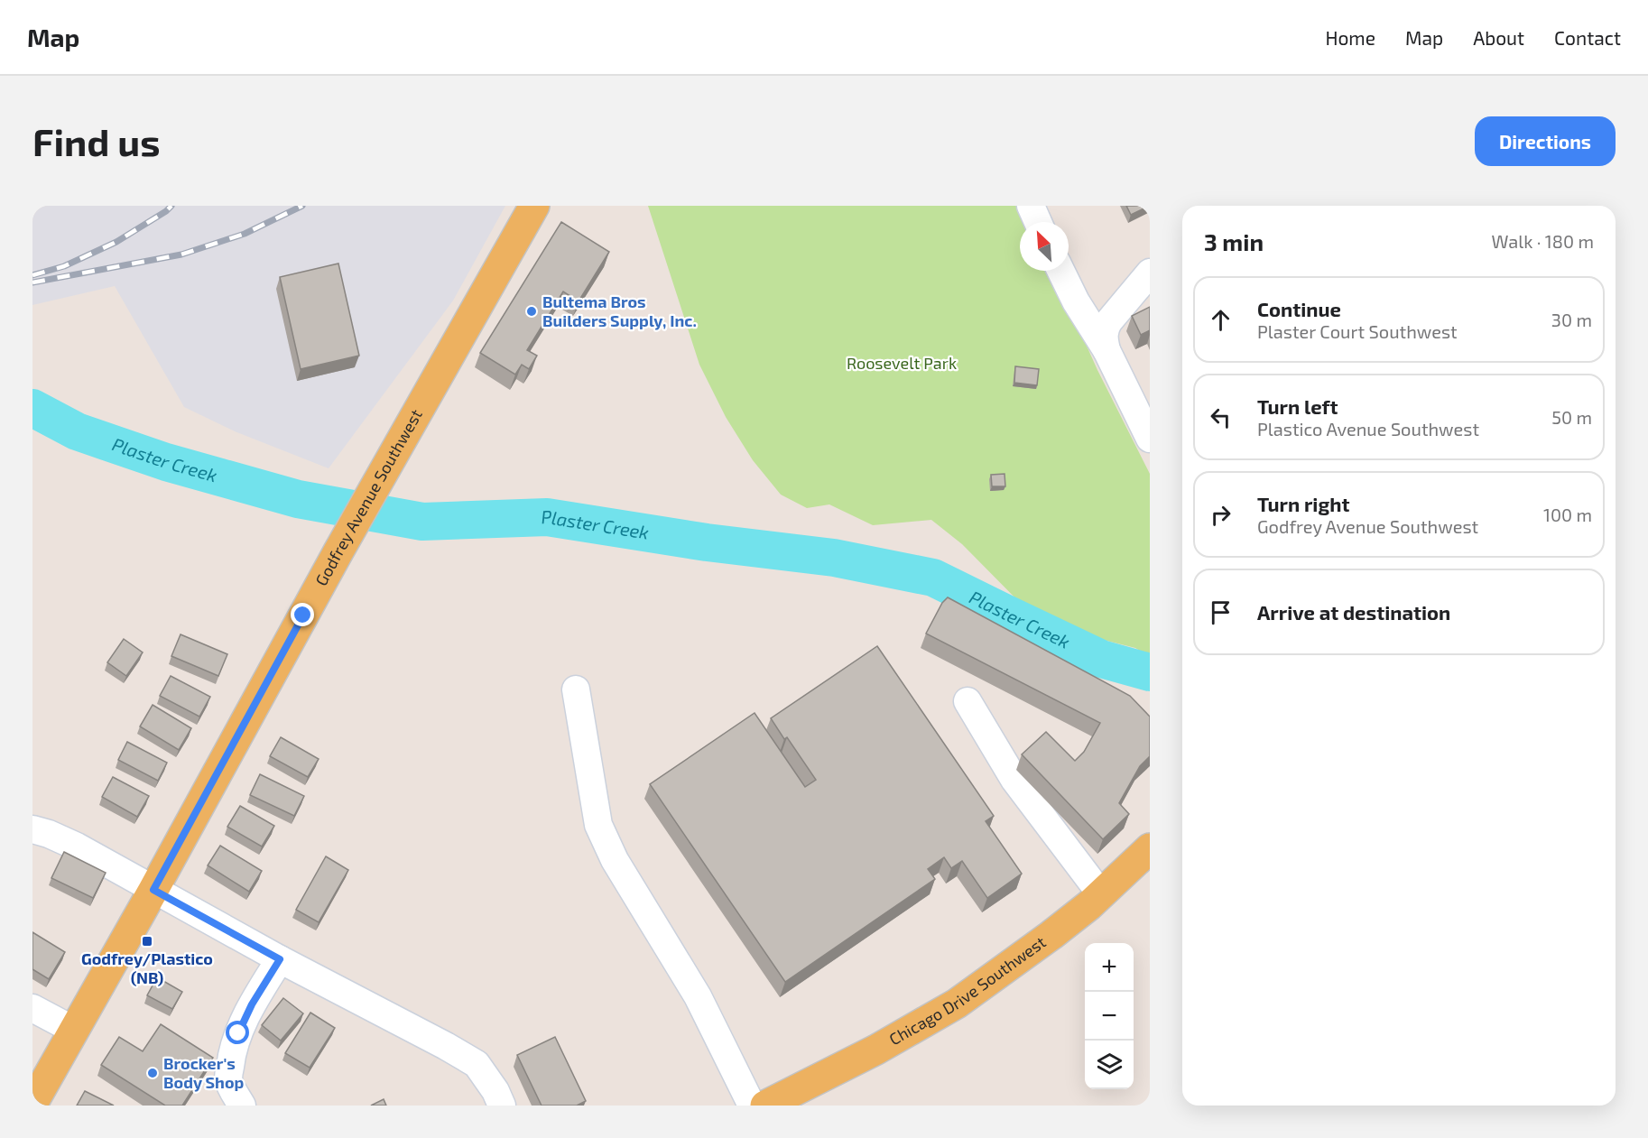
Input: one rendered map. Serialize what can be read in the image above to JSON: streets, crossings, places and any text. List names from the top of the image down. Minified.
{"streets":{"main road":["Godfrey Avenue Southwest","Chicago Drive Southwest"]},"water":["Plaster Creek"],"parks":["Roosevelt Park"],"places":{"other":["Bultema Bros Builders Supply, Inc.","Brocker's Body Shop"],"transit":["Godfrey/Plastico (NB)"]},"north":"top left","page":{"header":"Map","nav":["Home","Map","About","Contact"],"buttons":"Directions","title":"Find us","heading":["3 min","Walk · 180 m"],"list":[["Continue","Plaster Court Southwest","30 m"],["Turn left","Plastico Avenue Southwest","50 m"],["Turn right","Godfrey Avenue Southwest","100 m"],"Arrive at destination"],"map_buttons":["+","−"]}}
